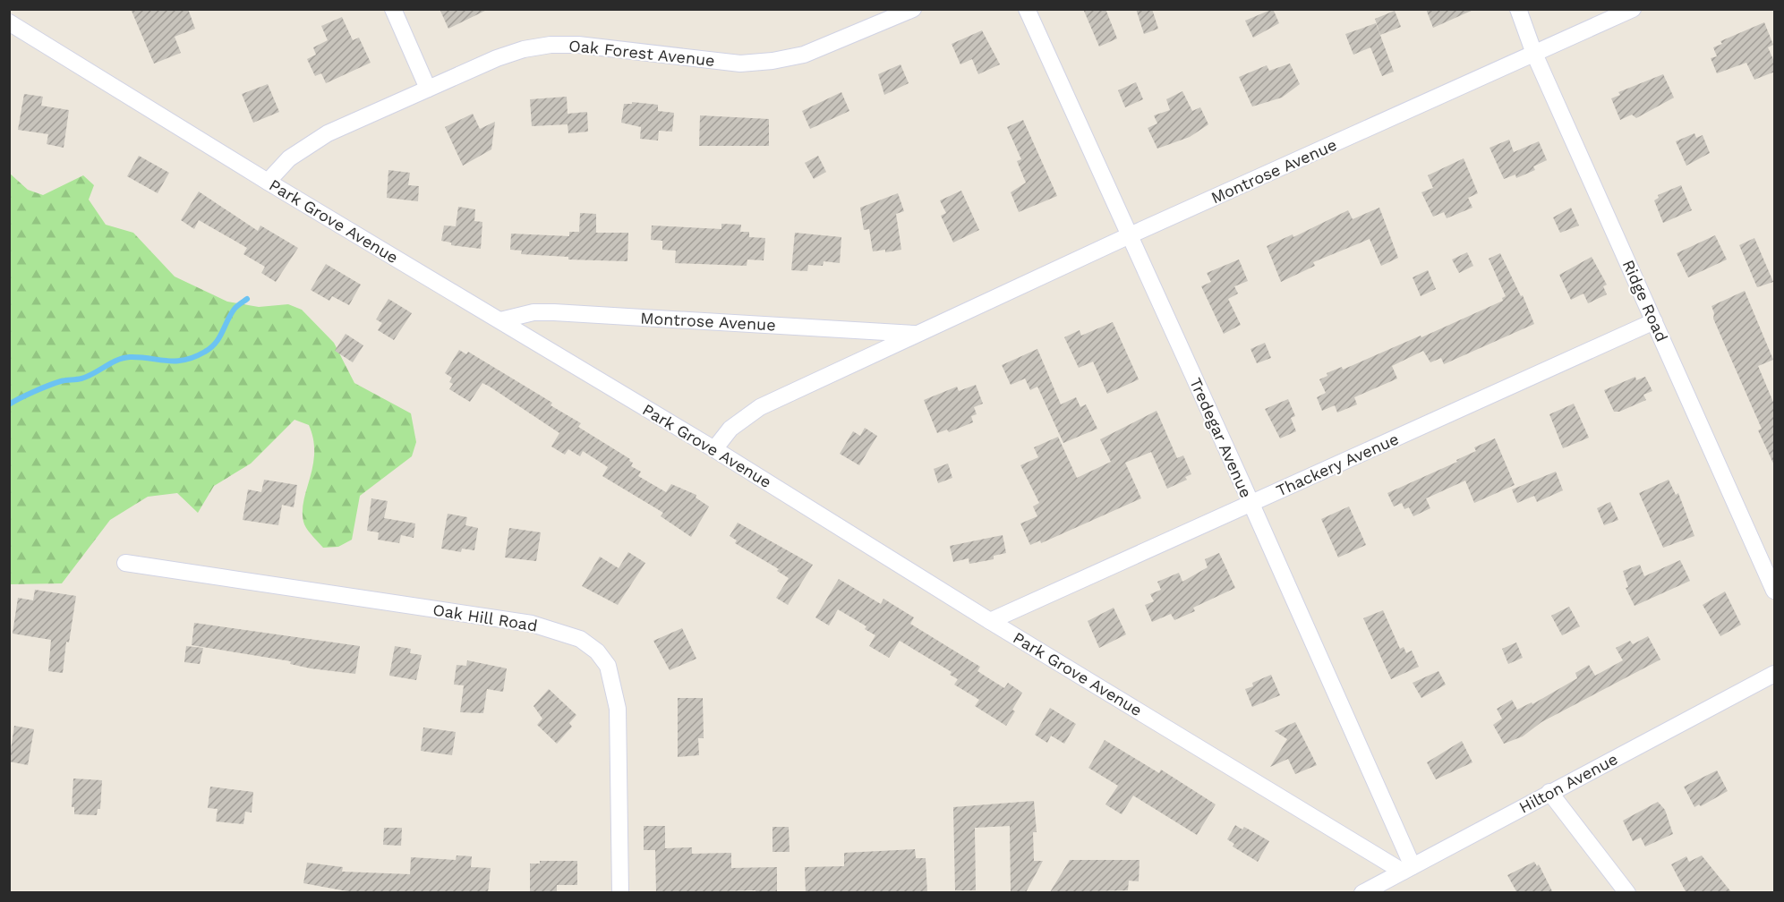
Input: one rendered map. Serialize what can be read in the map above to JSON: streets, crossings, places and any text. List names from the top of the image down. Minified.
{"streets":{"street":["Oak Forest Avenue","Montrose Avenue","Park Grove Avenue","Ridge Road","Tredegar Avenue","Thackery Avenue","Oak Hill Road","Hilton Avenue"]},"crossings":[["Oak Forest Avenue","Park Grove Avenue"],["Montrose Avenue","Park Grove Avenue"],["Montrose Avenue","Ridge Road"],["Montrose Avenue","Tredegar Avenue"],["Park Grove Avenue","Tredegar Avenue"],["Park Grove Avenue","Thackery Avenue"],["Park Grove Avenue","Hilton Avenue"],["Ridge Road","Thackery Avenue"],["Tredegar Avenue","Thackery Avenue"],["Tredegar Avenue","Hilton Avenue"]]}
